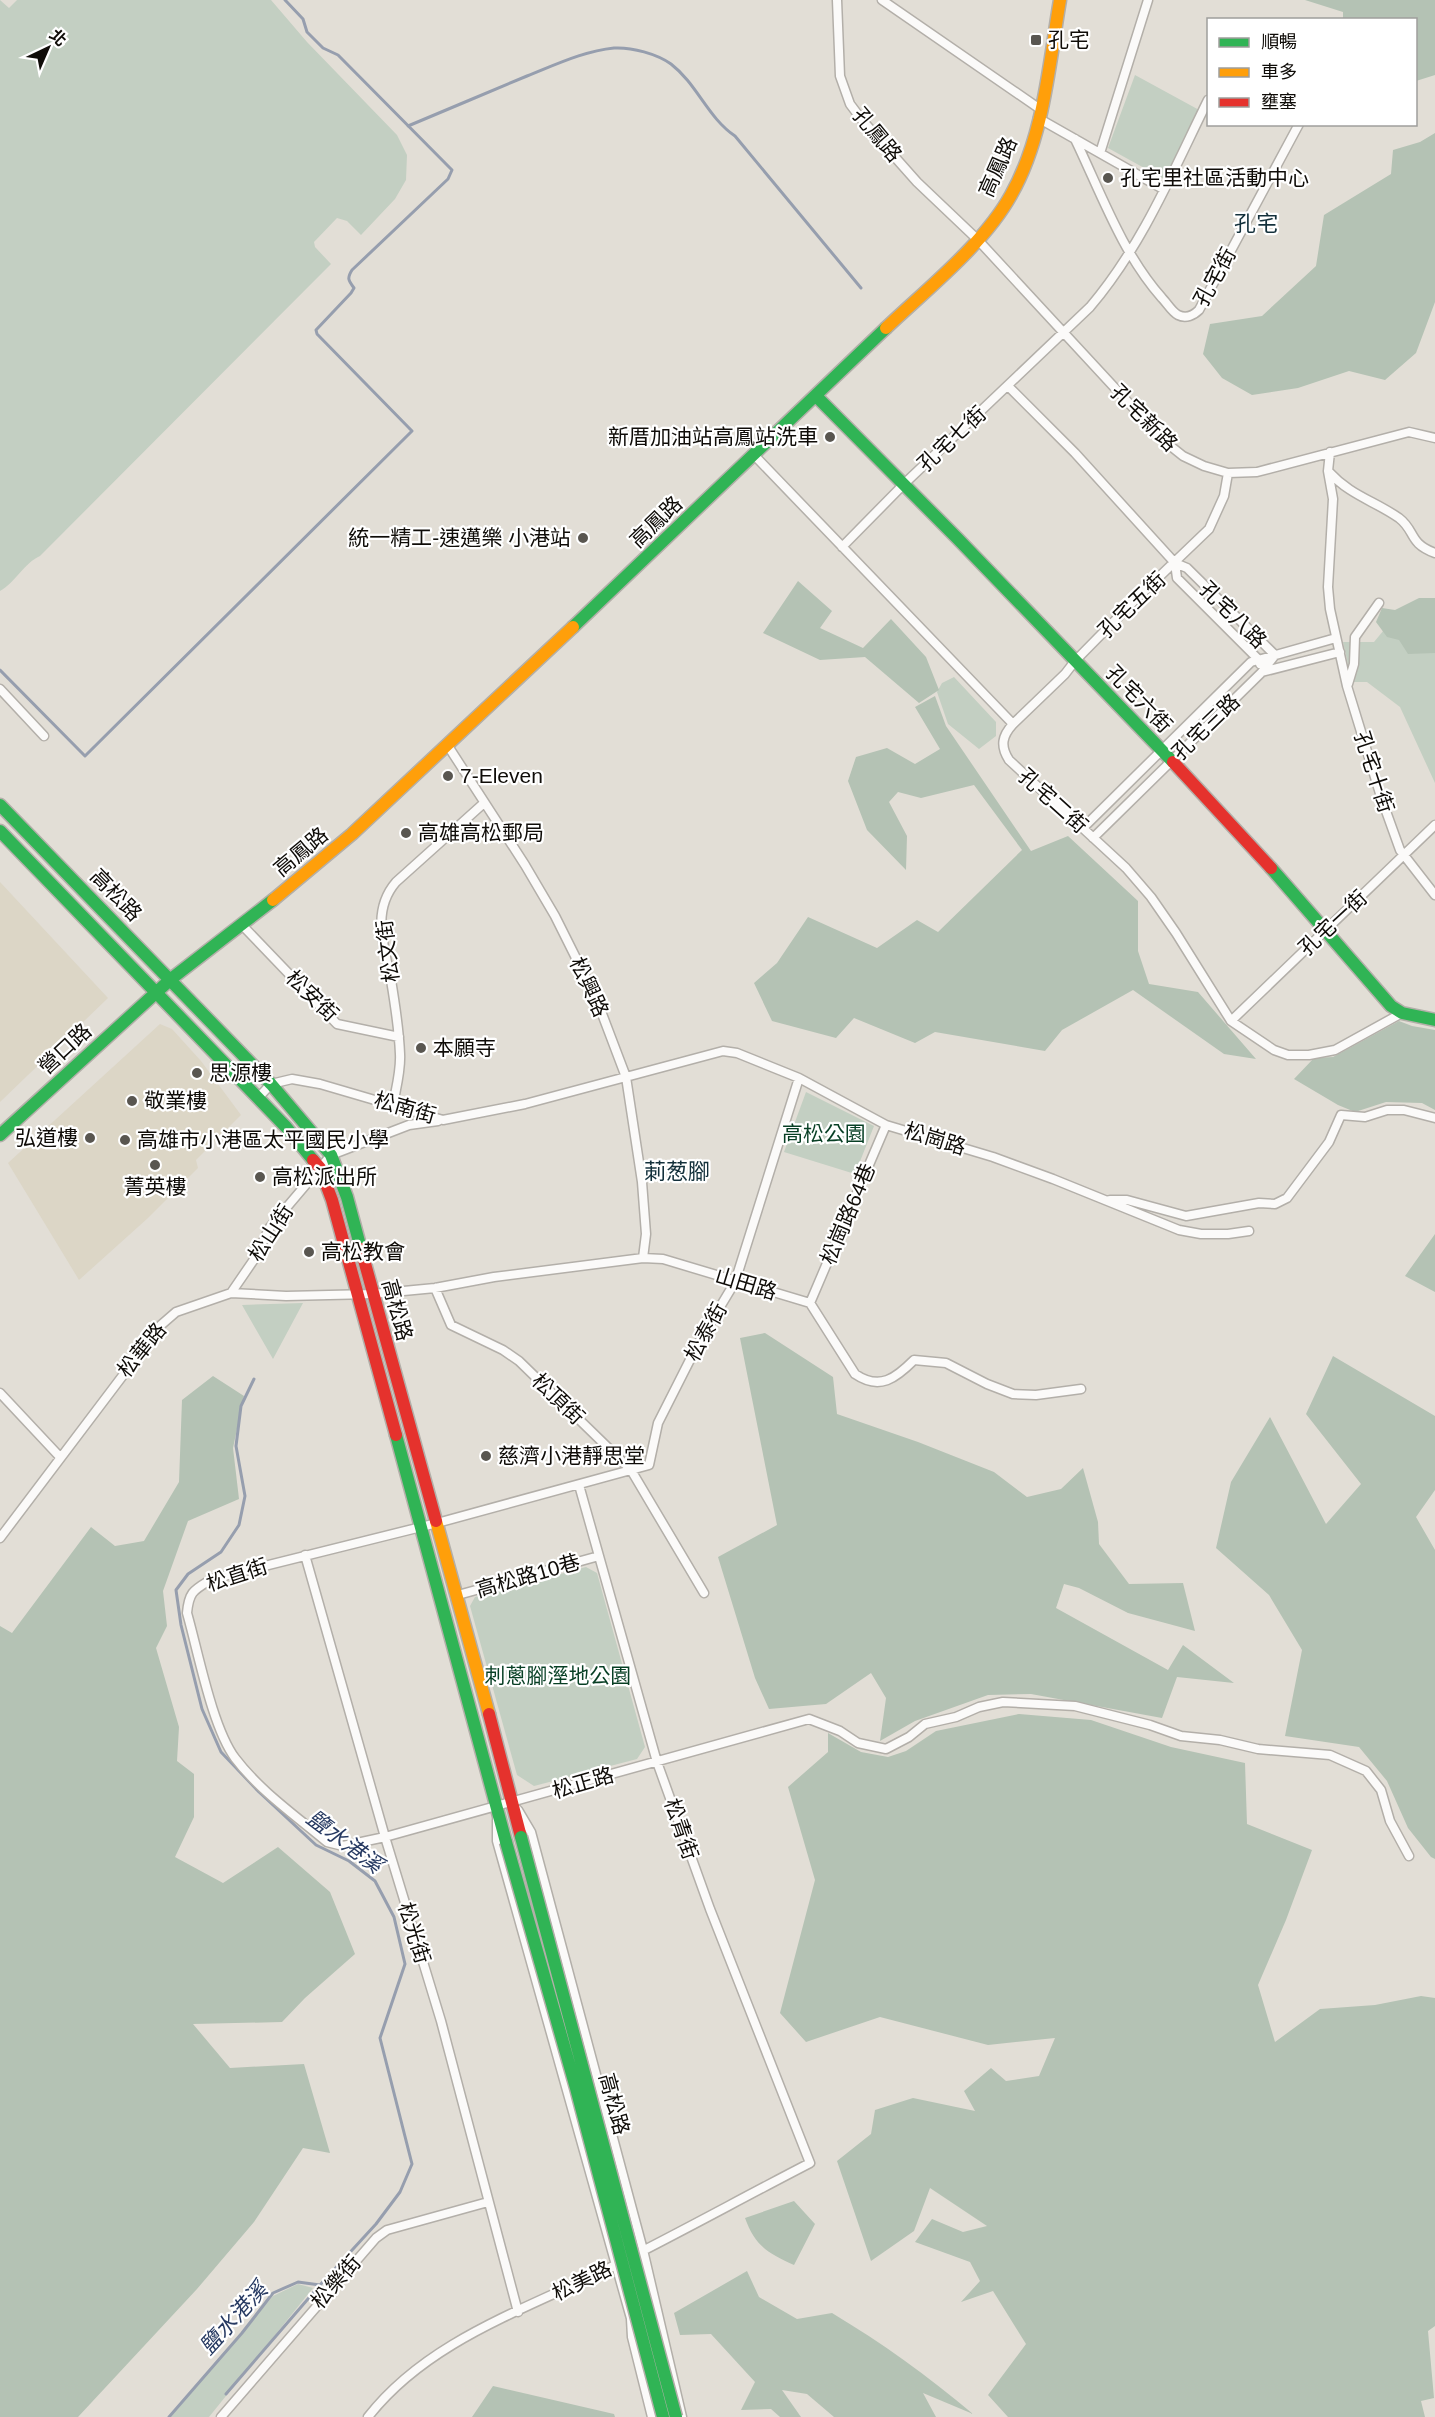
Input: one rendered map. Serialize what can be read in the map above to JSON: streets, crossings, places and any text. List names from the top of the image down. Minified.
{"streets":{"street":["孔鳳路","高鳳路","孔宅街","孔宅新路","孔宅七街","孔宅五街","孔宅八路","孔宅六街","孔宅三路","孔宅十街","孔宅二街","高松路","孔宅一街","松文街","松興路","松安街","營口路","松南街","松崗路","松崗路64巷","松山街","山田路","松泰街","松華路","松頂街","松直街","高松路10巷","松正路","松青街","松光街","松美路","松樂街"]},"crossings":[["孔鳳路","高鳳路"],["孔鳳路","孔宅新路"],["高鳳路","孔宅新路"],["高鳳路","孔宅六街"],["高鳳路","高松路"],["高鳳路","松興路"],["高鳳路","松安街"],["高鳳路","營口路"],["孔宅新路","孔宅七街"],["孔宅新路","孔宅五街"],["孔宅七街","孔宅八路"],["孔宅七街","孔宅六街"],["孔宅五街","孔宅八路"],["孔宅五街","孔宅六街"],["孔宅五街","孔宅二街"],["孔宅八路","孔宅三路"],["孔宅六街","孔宅三路"],["孔宅六街","孔宅二街"],["孔宅六街","孔宅一街"],["孔宅三路","孔宅十街"],["孔宅三路","孔宅二街"],["孔宅十街","孔宅一街"],["孔宅二街","孔宅一街"],["高松路","營口路"],["高松路","松南街"],["高松路","松山街"],["高松路","山田路"],["高松路","松華路"],["高松路","松直街"],["高松路","高松路10巷"],["高松路","松正路"],["高松路","松美路"],["松文街","松興路"],["松文街","松安街"],["松文街","松南街"],["松興路","松南街"],["松興路","松崗路"],["松興路","山田路"],["松南街","松崗路"],["松南街","松山街"],["松崗路","松崗路64巷"],["松崗路","松泰街"],["松崗路64巷","山田路"],["松山街","松華路"],["山田路","松泰街"],["山田路","松華路"],["山田路","松頂街"],["松泰街","松頂街"],["松泰街","松直街"],["松頂街","松直街"],["松直街","松正路"],["松直街","松青街"],["松直街","松光街"],["高松路10巷","松青街"],["松正路","松青街"],["松正路","松光街"],["松青街","松美路"],["松光街","松美路"],["松光街","松樂街"]],"districts":["孔宅","莿葱腳"],"water":["鹽水港溪"],"parks":["高松公園","刺蔥腳溼地公園"],"places":{"transit":["孔宅"],"other":["孔宅里社區活動中心","新厝加油站高鳳站洗車","統一精工-速邁樂 小港站","7-Eleven","高雄高松郵局","本願寺","思源樓","敬業樓","弘道樓","高雄市小港區太平國民小學","菁英樓","高松派出所","高松教會","慈濟小港靜思堂"]},"legend":["順暢","車多","壅塞"],"north":"top right"}
